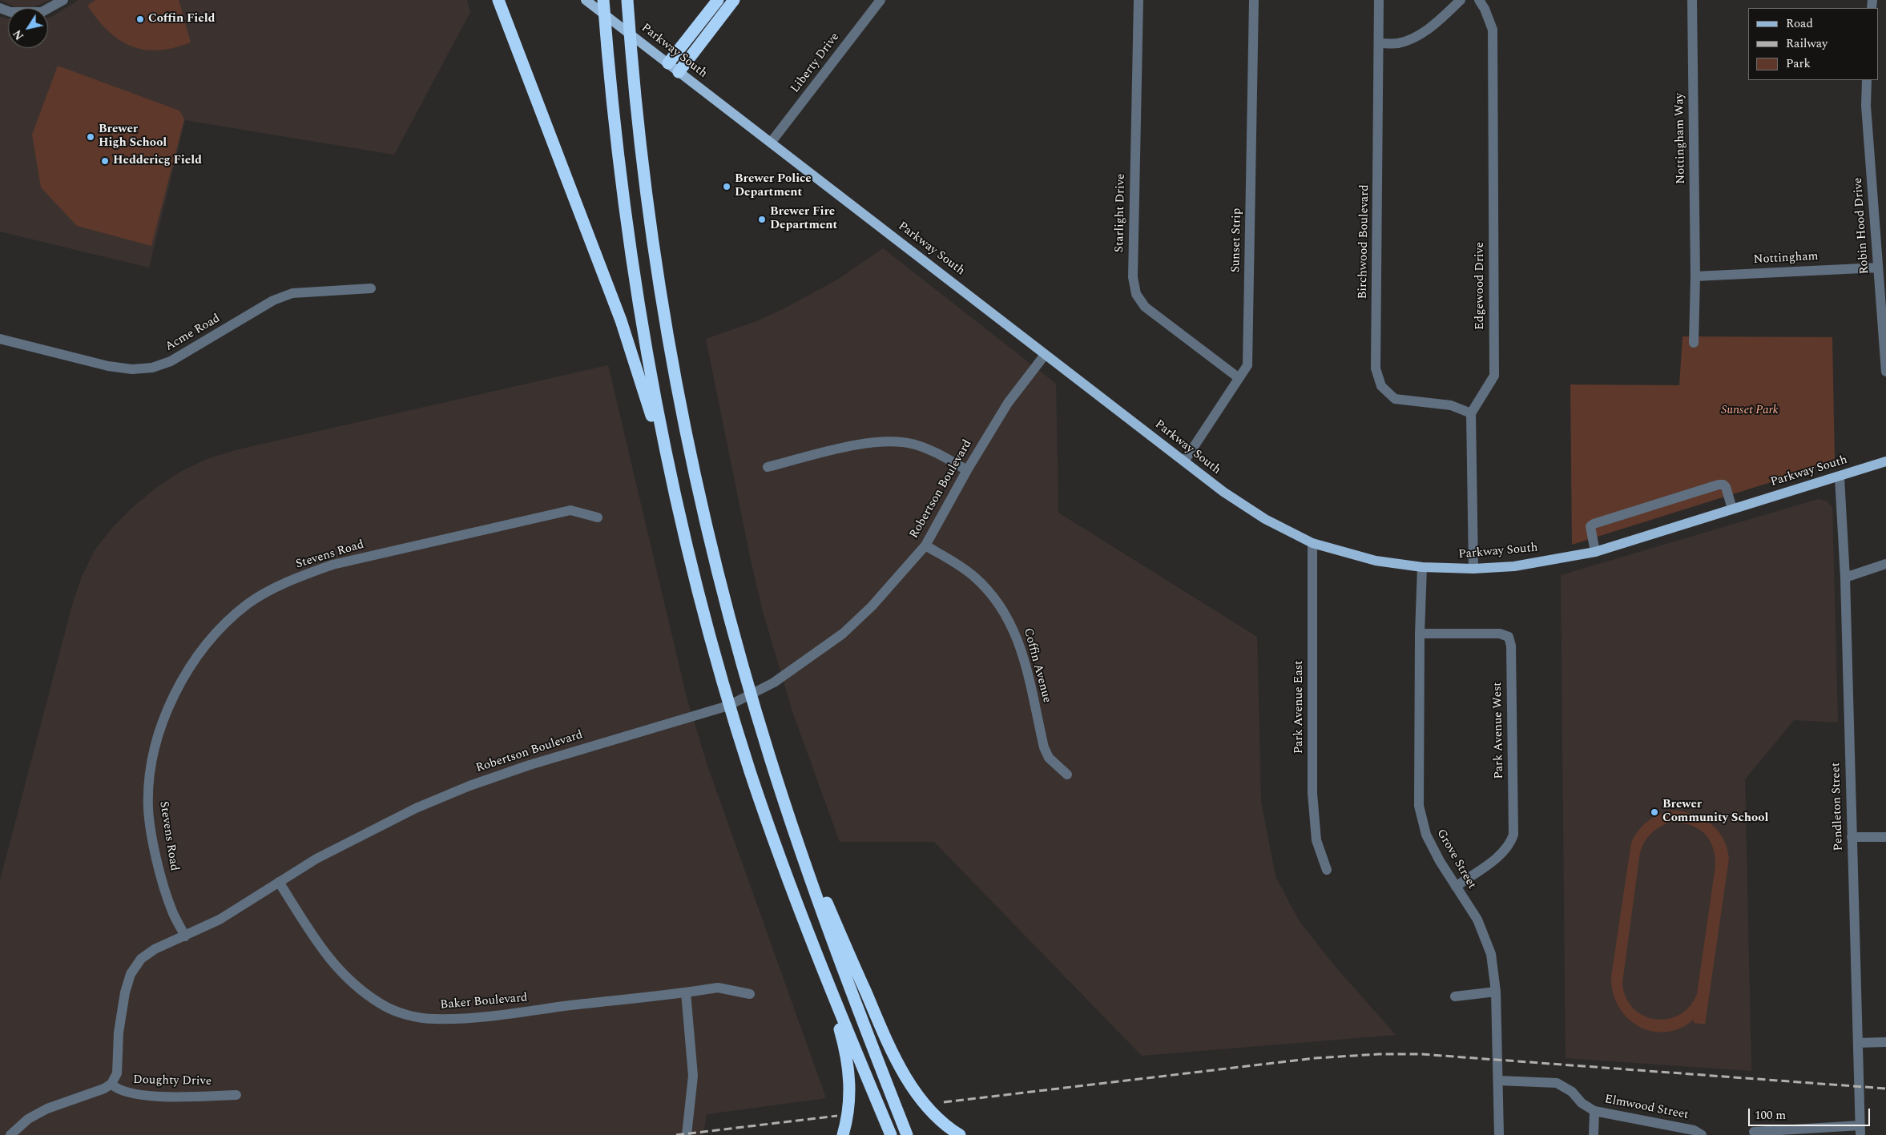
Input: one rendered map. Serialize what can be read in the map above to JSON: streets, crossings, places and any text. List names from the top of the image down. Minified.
{"streets":{"main road":["Parkway South"],"street":["Liberty Drive","Nottingham Way","Starlight Drive","Robin Hood Drive","Sunset Strip","Birchwood Boulevard","Nottingham","Edgewood Drive","Acme Road","Robertson Boulevard","Stevens Road","Coffin Avenue","Park Avenue East","Park Avenue West","Pendleton Street","Grove Street","Baker Boulevard","Doughty Drive","Elmwood Street"]},"crossings":[["Parkway South","Liberty Drive"],["Parkway South","Sunset Strip"],["Parkway South","Robertson Boulevard"],["Parkway South","Park Avenue East"],["Parkway South","Pendleton Street"],["Parkway South","Grove Street"],["Nottingham Way","Nottingham"],["Starlight Drive","Sunset Strip"],["Robin Hood Drive","Nottingham"],["Birchwood Boulevard","Edgewood Drive"],["Robertson Boulevard","Stevens Road"],["Robertson Boulevard","Coffin Avenue"],["Robertson Boulevard","Baker Boulevard"],["Robertson Boulevard","Doughty Drive"],["Park Avenue West","Grove Street"],["Grove Street","Elmwood Street"]],"parks":["Sunset Park"],"places":["Coffin Field","Brewer High School","Heddericg Field","Brewer Police Department","Brewer Fire Department","Brewer Community School"],"legend":["Road","Railway","Park"],"scale_bar":"100 m","north":"bottom left"}
